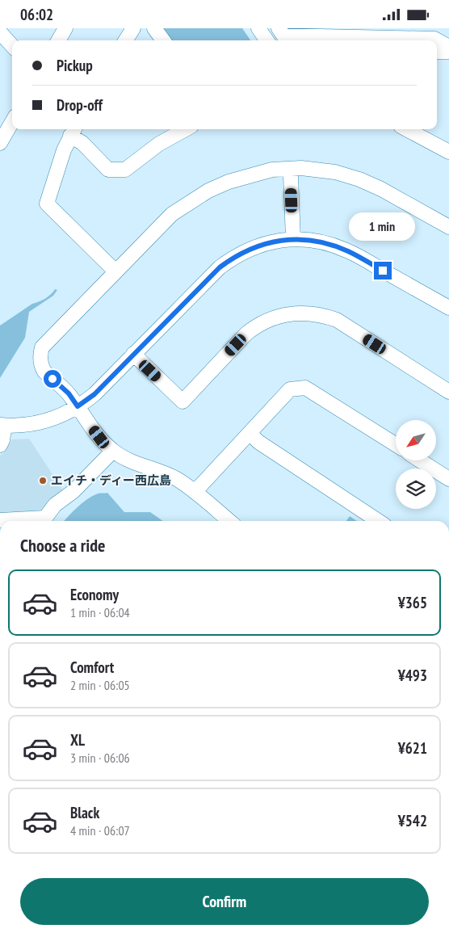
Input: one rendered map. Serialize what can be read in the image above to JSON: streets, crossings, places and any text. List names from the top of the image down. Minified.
{"places":["エイチ・ディー西広島"],"north":"bottom left","page":{"status":"06:02","banner":["Pickup","Drop-off"],"bubble":"1 min","heading":"Choose a ride","list":[{"name":"Economy","note":"1 min · 06:04","value":"¥365"},{"name":"Comfort","note":"2 min · 06:05","value":"¥493"},{"name":"XL","note":"3 min · 06:06","value":"¥621"},{"name":"Black","note":"4 min · 06:07","value":"¥542"}],"buttons":"Confirm"}}
